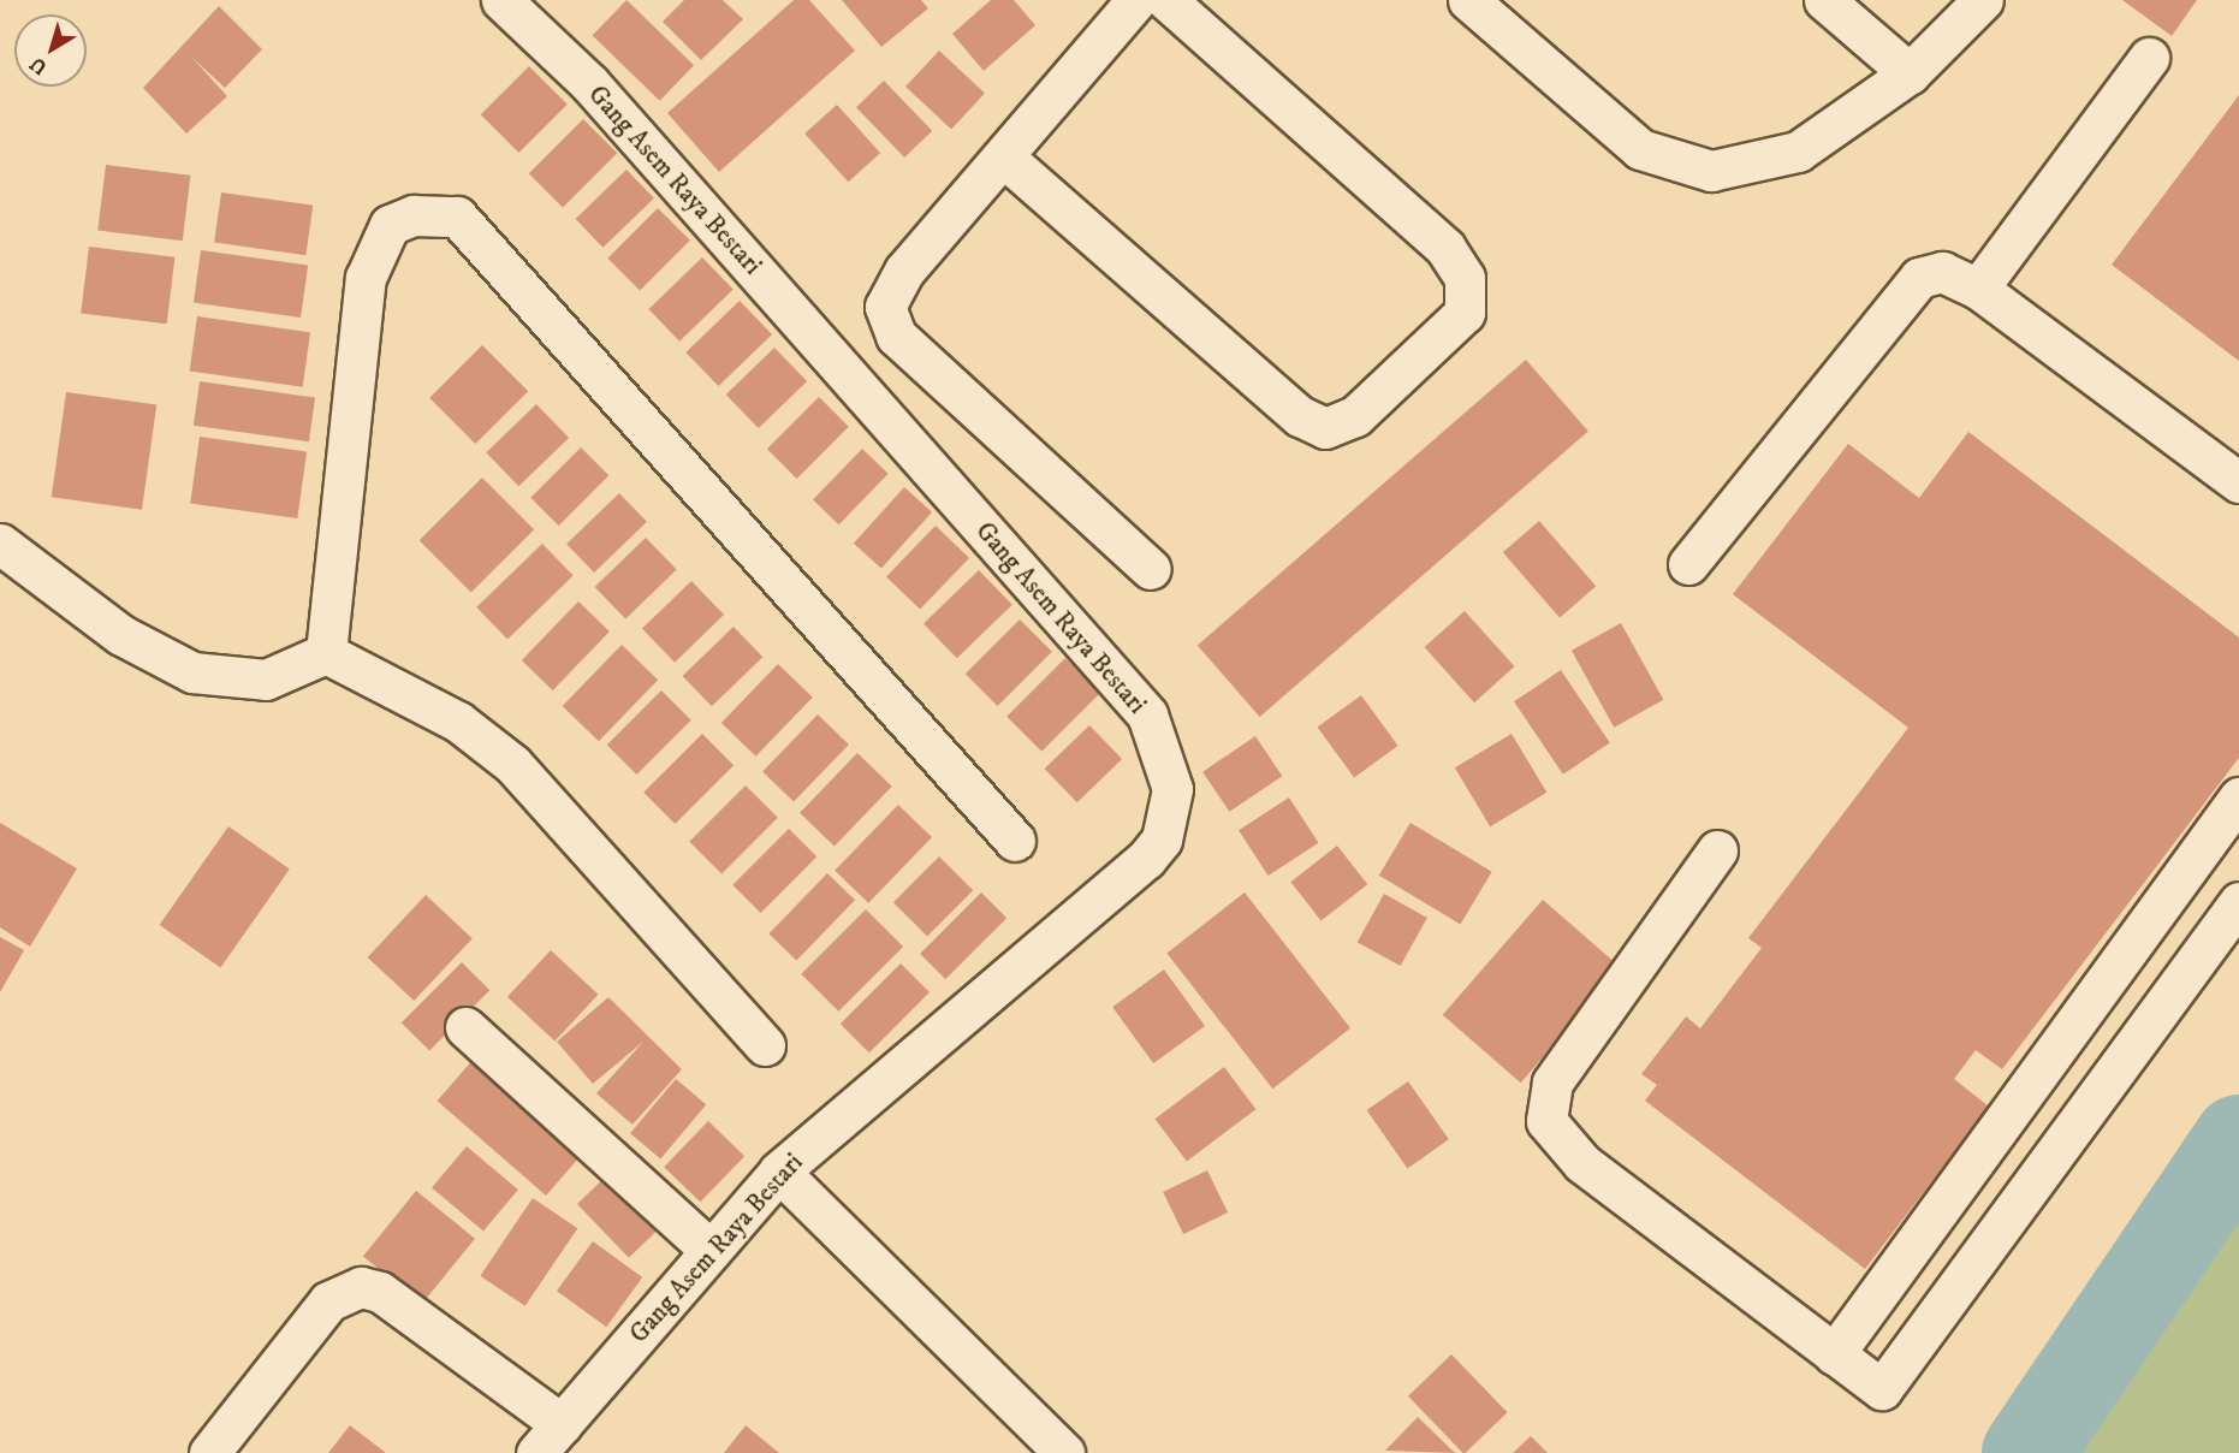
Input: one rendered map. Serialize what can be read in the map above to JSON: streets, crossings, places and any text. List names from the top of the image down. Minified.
{"streets":{"street":["Gang Asem Raya Bestari"]},"north":"bottom left"}
